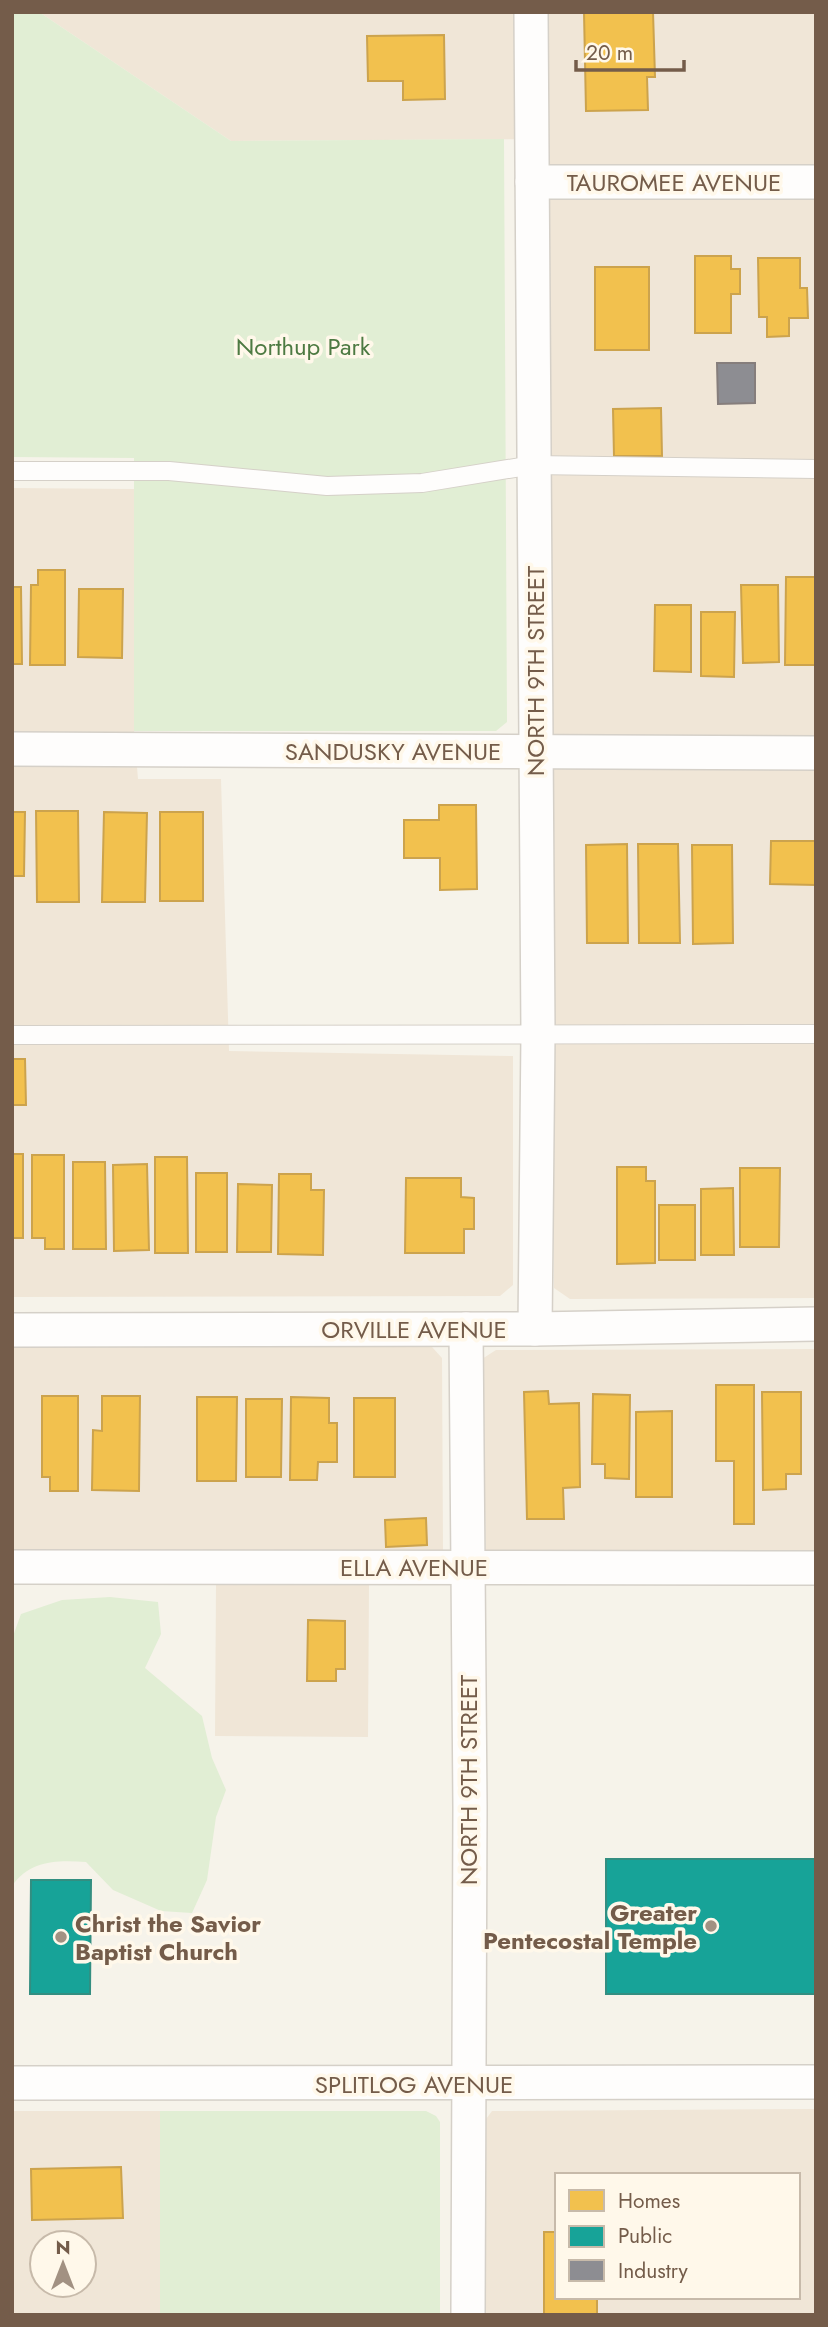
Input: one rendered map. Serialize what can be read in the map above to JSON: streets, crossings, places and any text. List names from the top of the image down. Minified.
{"streets":{"street":["TAUROMEE AVENUE","NORTH 9TH STREET","SANDUSKY AVENUE","ORVILLE AVENUE","ELLA AVENUE","SPLITLOG AVENUE"]},"crossings":[["TAUROMEE AVENUE","NORTH 9TH STREET"],["NORTH 9TH STREET","SANDUSKY AVENUE"],["NORTH 9TH STREET","ORVILLE AVENUE"],["NORTH 9TH STREET","ELLA AVENUE"],["NORTH 9TH STREET","SPLITLOG AVENUE"]],"parks":["Northup Park"],"places":["Greater Pentecostal Temple","Christ the Savior Baptist Church"],"legend":["Homes","Public","Industry"],"scale_bar":"20 m","north":"top"}
